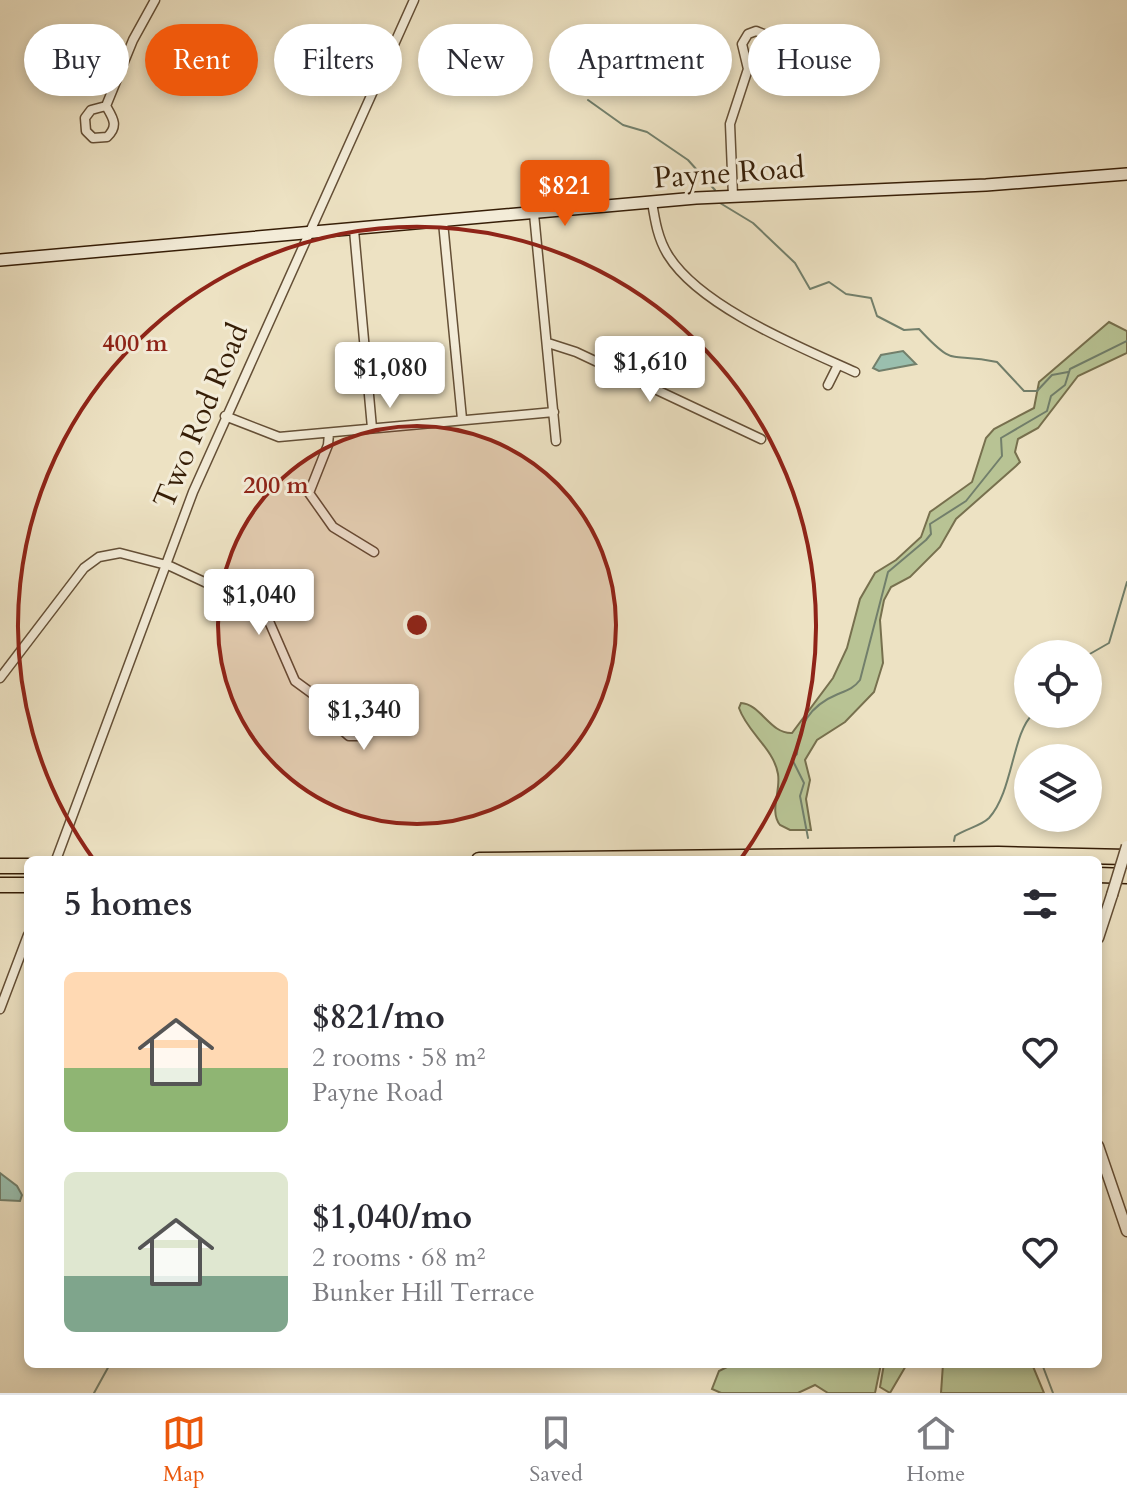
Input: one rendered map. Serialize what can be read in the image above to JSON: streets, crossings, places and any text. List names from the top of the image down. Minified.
{"streets":{"main road":["Payne Road"],"street":["Two Rod Road"]},"crossings":[["Payne Road","Two Rod Road"]],"page":{"chip":["Buy","Rent","Filters","New","Apartment","House"],"price":["$821","$1,610","$1,080","$1,040","$1,340"],"heading":"5 homes","list":[{"name":"$821/mo","note":"2 rooms · 58 m² · Payne Road"},{"name":"$1,040/mo","note":"2 rooms · 68 m² · Bunker Hill Terrace"}],"tabs":["Map","Saved","Home"]},"rings":["400 m","200 m"]}
